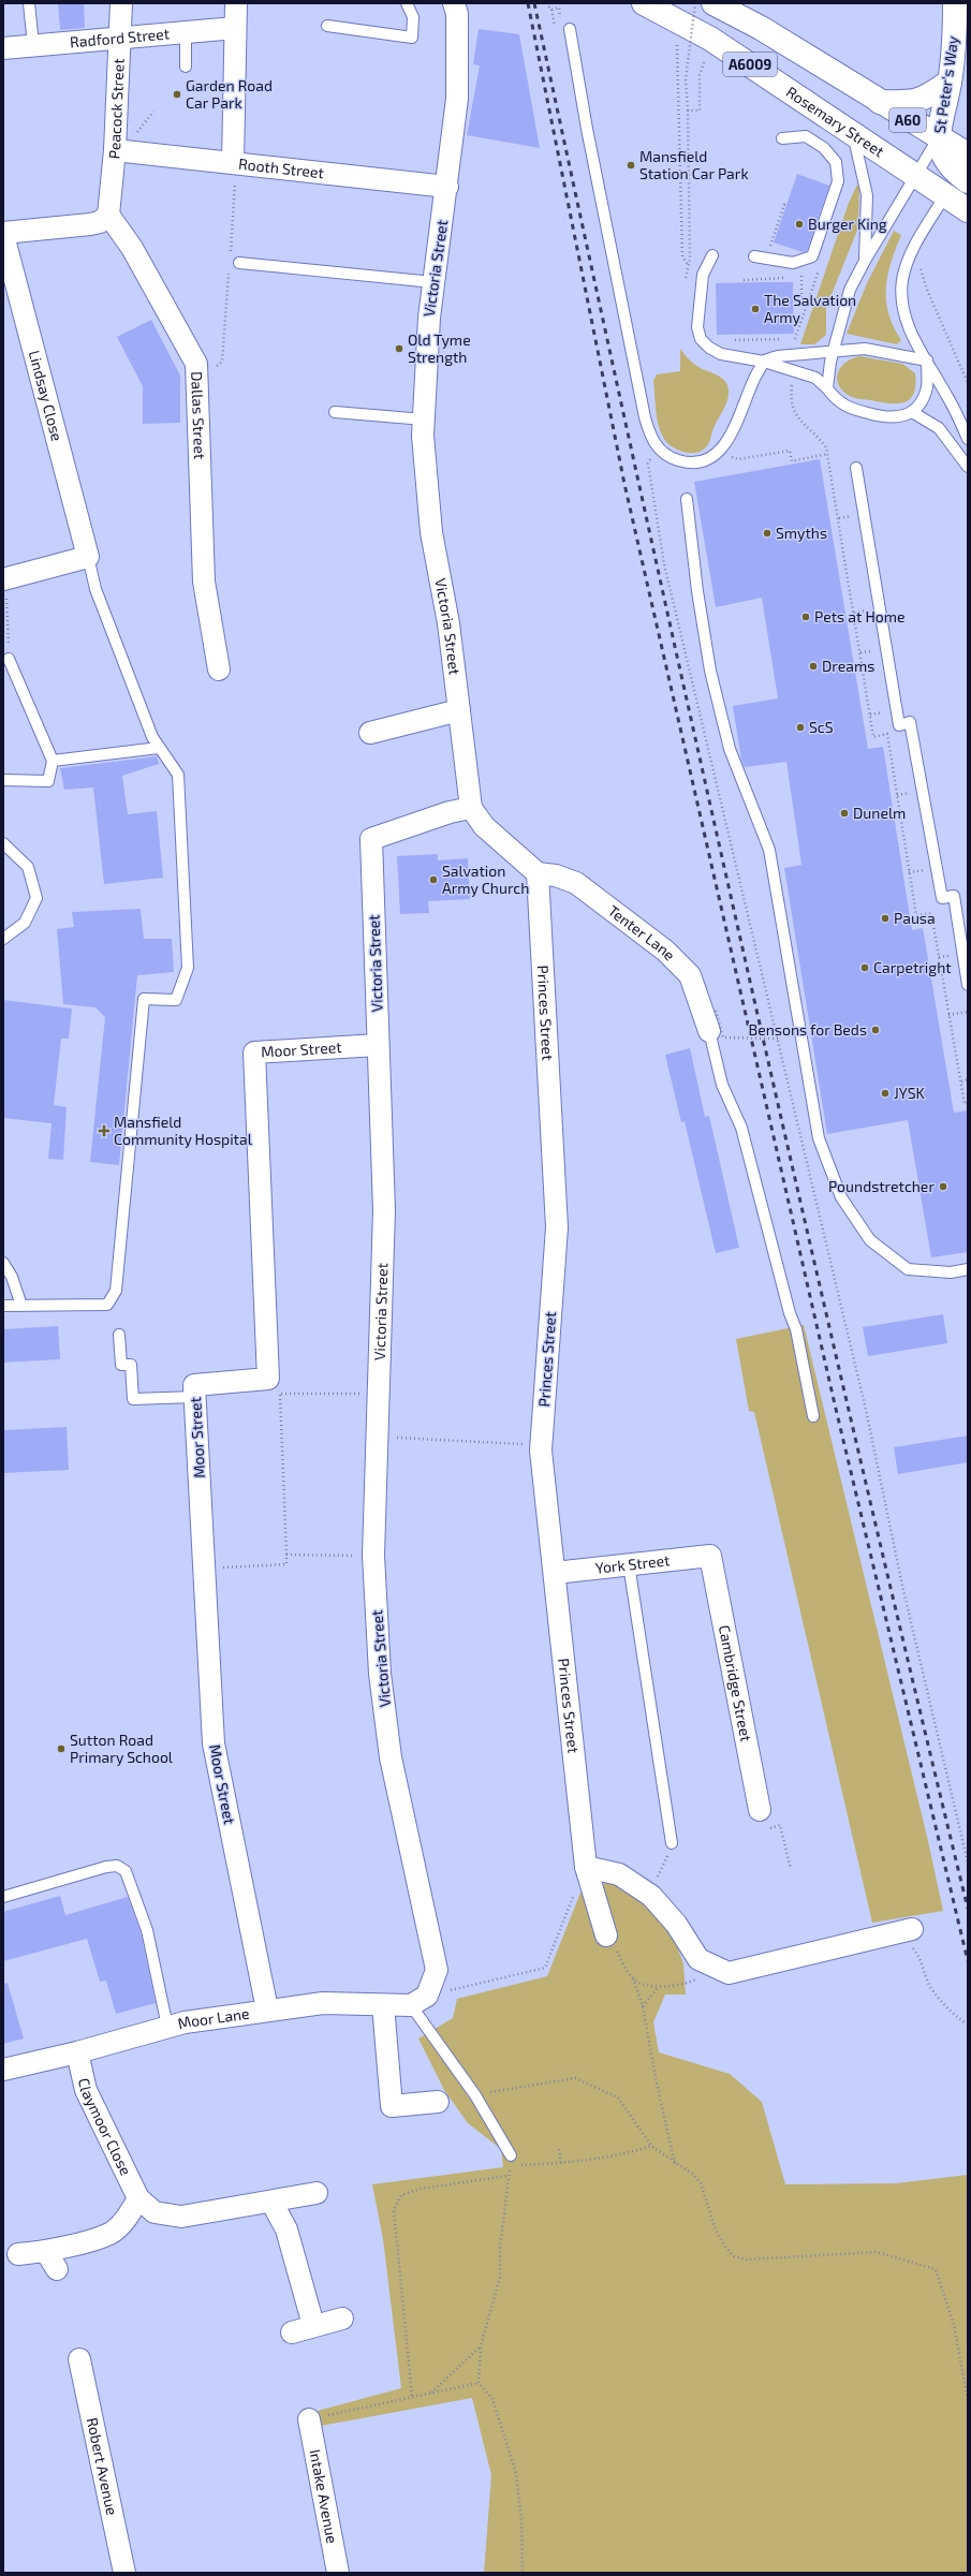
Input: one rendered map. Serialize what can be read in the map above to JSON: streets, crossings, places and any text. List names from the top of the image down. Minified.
{"streets":{"highway":["A6009","St Peter's Way","A60","Rosemary Street"],"street":["Radford Street","Peacock Street","Rooth Street","Victoria Street","Lindsay Close","Dallas Street","Tenter Lane","Princes Street","Moor Street","York Street","Cambridge Street","Moor Lane","Claymoor Close","Robert Avenue","Intake Avenue"]},"crossings":[["Radford Street","Peacock Street"],["A6009","A60"],["A6009","Rosemary Street"],["St Peter's Way","A60"],["Peacock Street","Rooth Street"],["Peacock Street","Dallas Street"],["Rooth Street","Victoria Street"],["Victoria Street","Moor Street"],["Victoria Street","Moor Lane"],["Tenter Lane","Princes Street"],["Princes Street","York Street"],["Moor Street","Moor Lane"],["York Street","Cambridge Street"],["Moor Lane","Claymoor Close"]],"places":{"other":["Garden Road Car Park","Mansfield Station Car Park","Burger King","The Salvation Army","Old Tyme Strength","Smyths","Pets at Home","Dreams","ScS","Dunelm","Salvation Army Church","Pausa","Carpetright","Bensons for Beds","JYSK","Poundstretcher","Sutton Road Primary School"],"health":["Mansfield Community Hospital"]}}
